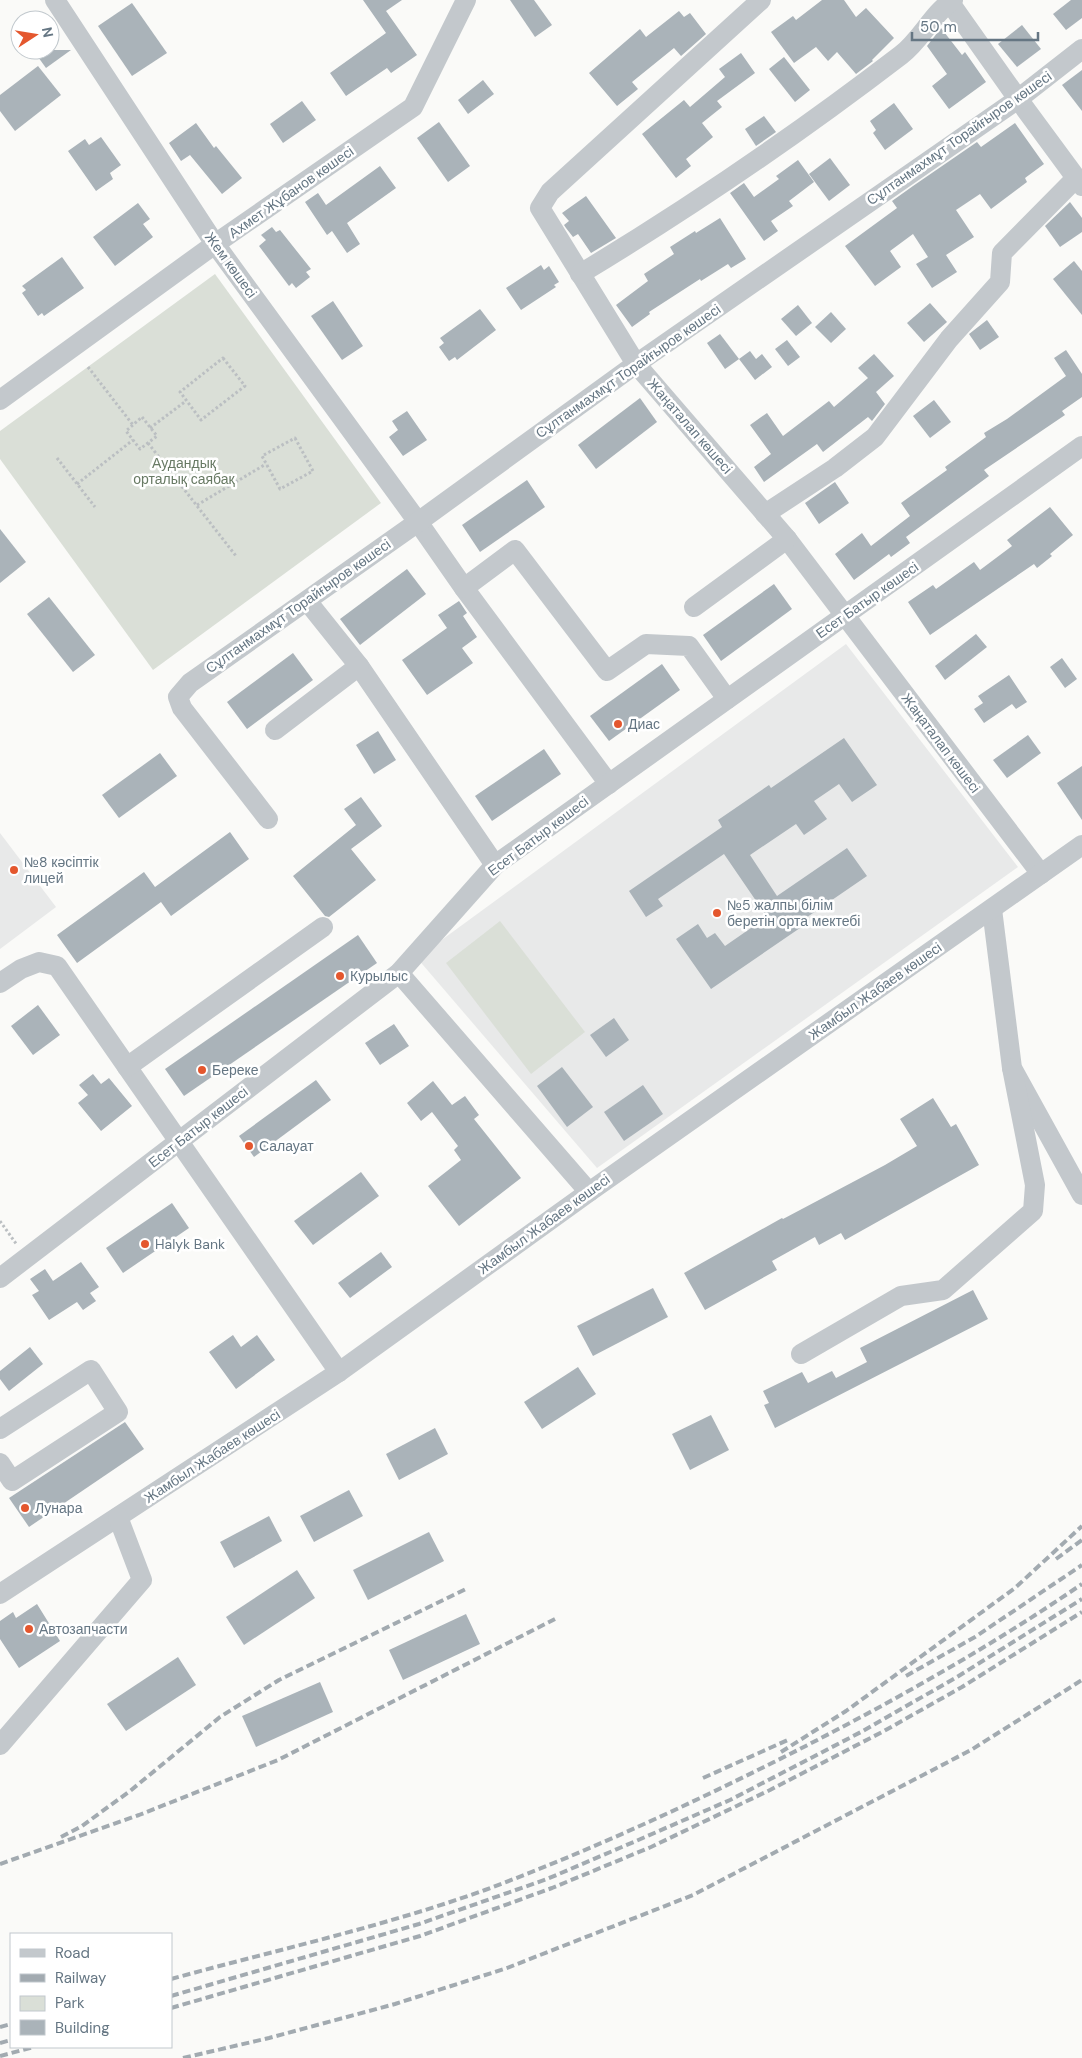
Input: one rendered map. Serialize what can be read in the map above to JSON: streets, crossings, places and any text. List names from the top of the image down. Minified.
{"streets":{"street":["Сұлтанмахмұт Торайғыров көшесі","Ахмет Жұбанов көшесі","Жем көшесі","Жаңаталап көшесі","Есет Батыр көшесі","Жамбыл Жабаев көшесі"]},"crossings":[["Сұлтанмахмұт Торайғыров көшесі","Жем көшесі"],["Сұлтанмахмұт Торайғыров көшесі","Жаңаталап көшесі"],["Ахмет Жұбанов көшесі","Жем көшесі"],["Жем көшесі","Есет Батыр көшесі"],["Жаңаталап көшесі","Есет Батыр көшесі"],["Жаңаталап көшесі","Жамбыл Жабаев көшесі"]],"parks":["Аудандық орталық саябақ"],"places":["Диас","№8 кәсіптік лицей","№5 жалпы білім беретін орта мектебі","Курылыс","Береке","Салауат","Halyk Bank","Лунара","Автозапчасти"],"legend":["Road","Railway","Park","Building"],"scale_bar":"50 m","north":"right"}
